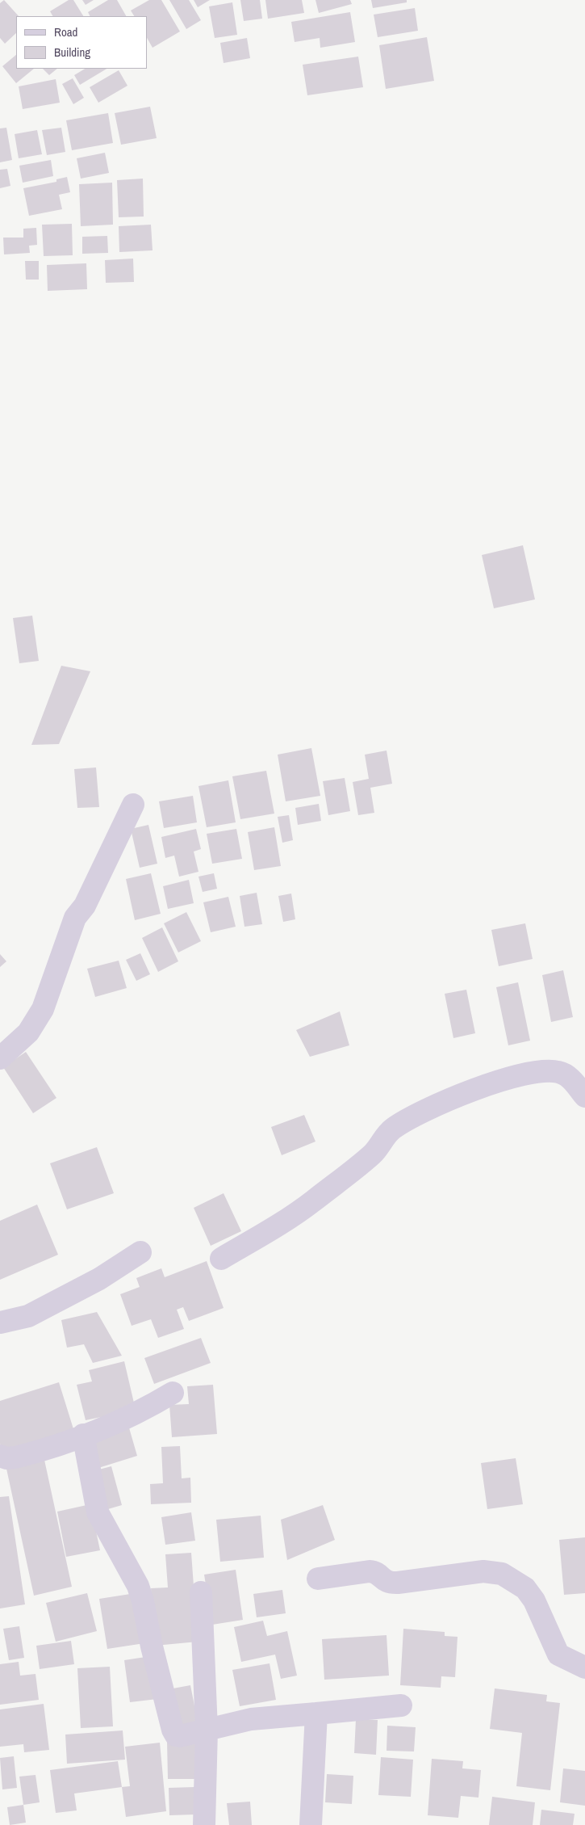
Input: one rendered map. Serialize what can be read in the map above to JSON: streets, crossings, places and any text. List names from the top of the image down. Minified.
{"legend":["Road","Building"]}
